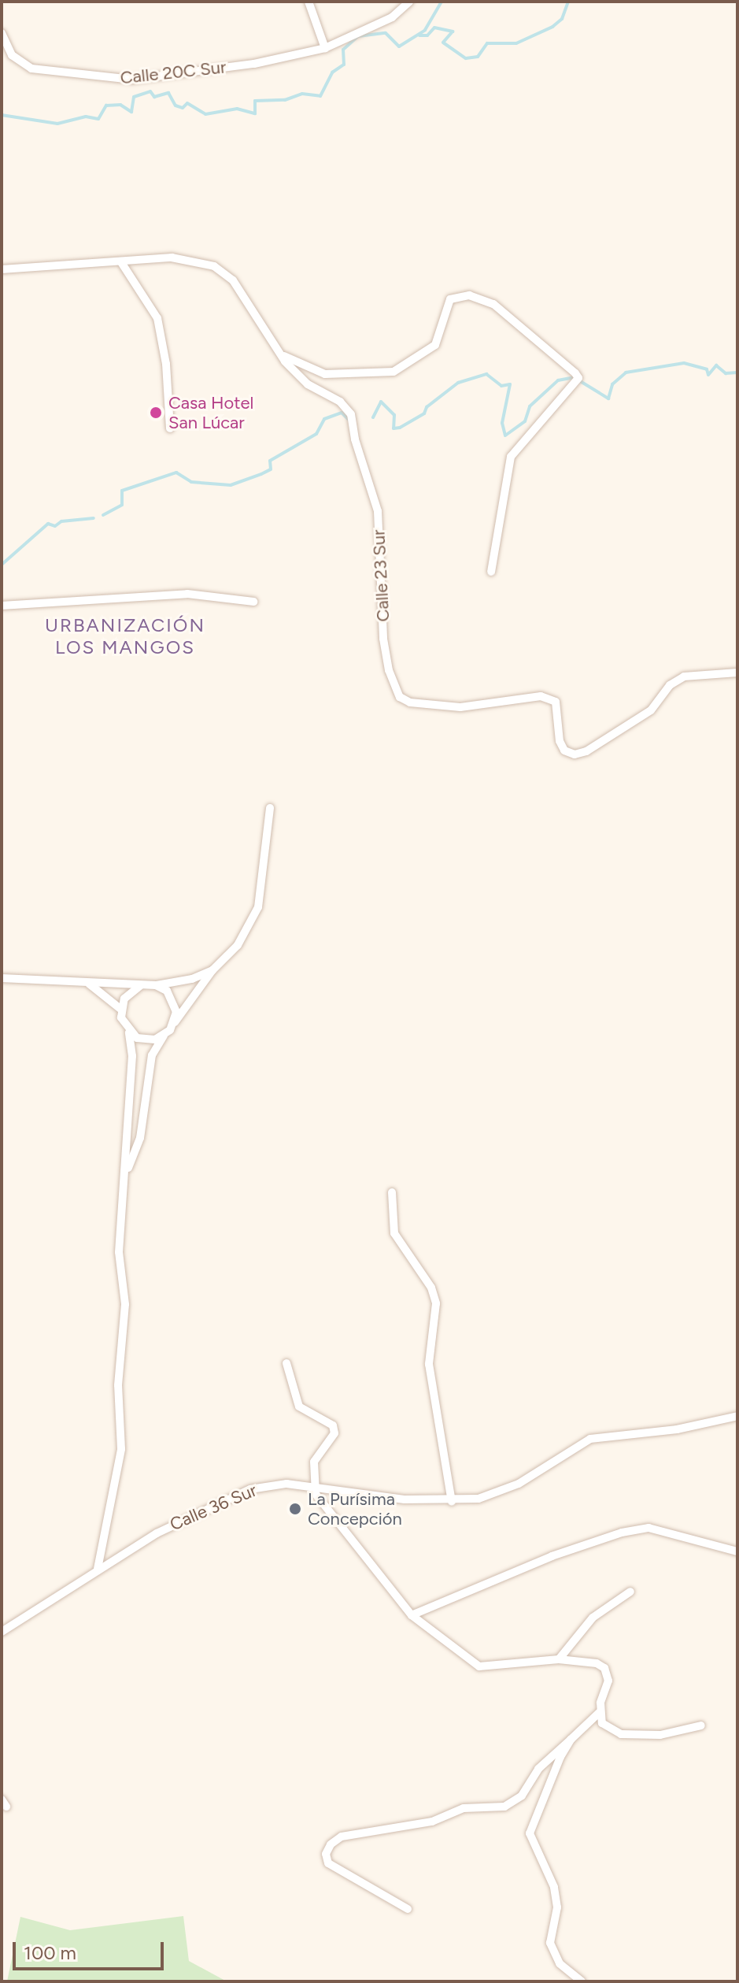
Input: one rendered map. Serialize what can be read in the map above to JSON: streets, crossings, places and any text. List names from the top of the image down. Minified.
{"streets":{"street":["Calle 20C Sur","Calle 23 Sur","Calle 36 Sur"]},"districts":["URBANIZACIÓN LOS MANGOS"],"places":["Casa Hotel San Lúcar","La Purísima Concepción"],"scale_bar":"100 m"}
